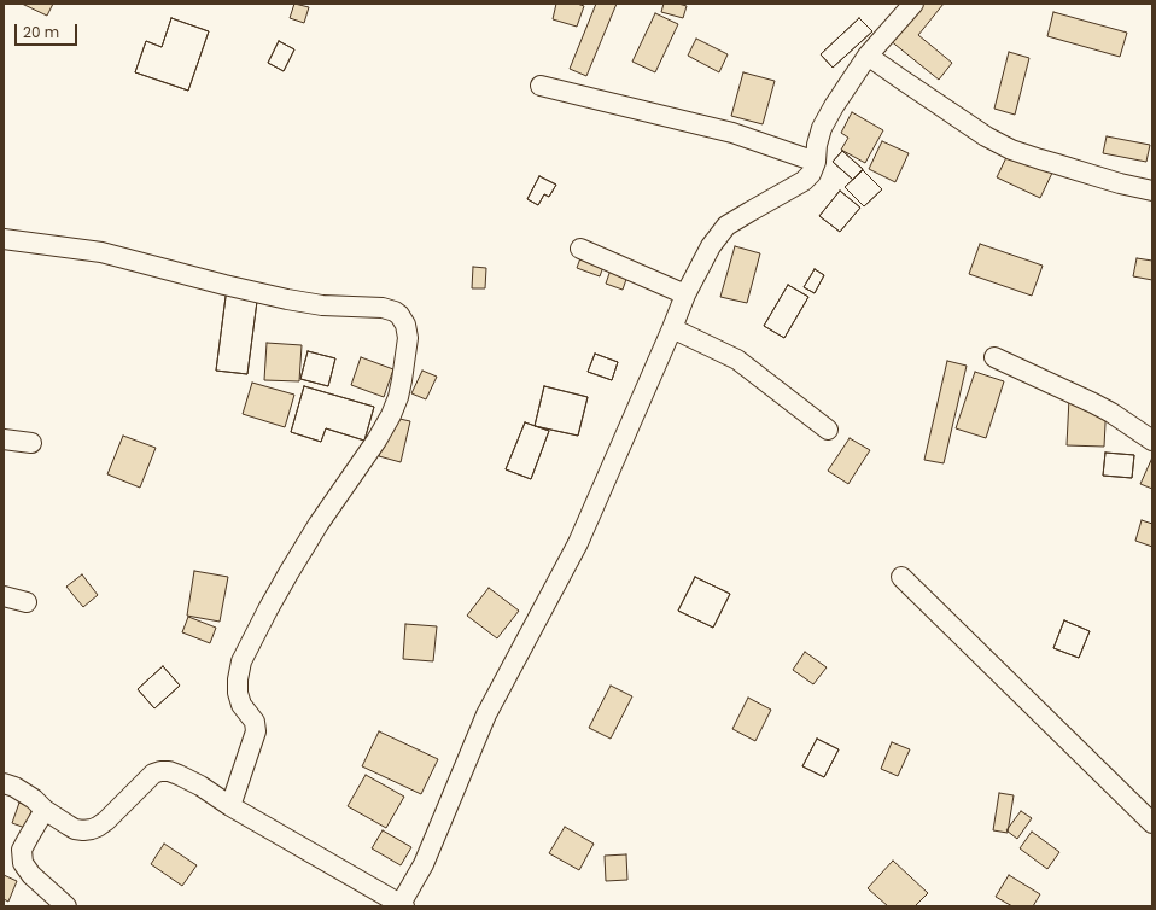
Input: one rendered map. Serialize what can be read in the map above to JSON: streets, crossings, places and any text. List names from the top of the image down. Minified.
{"scale_bar":"20 m"}
